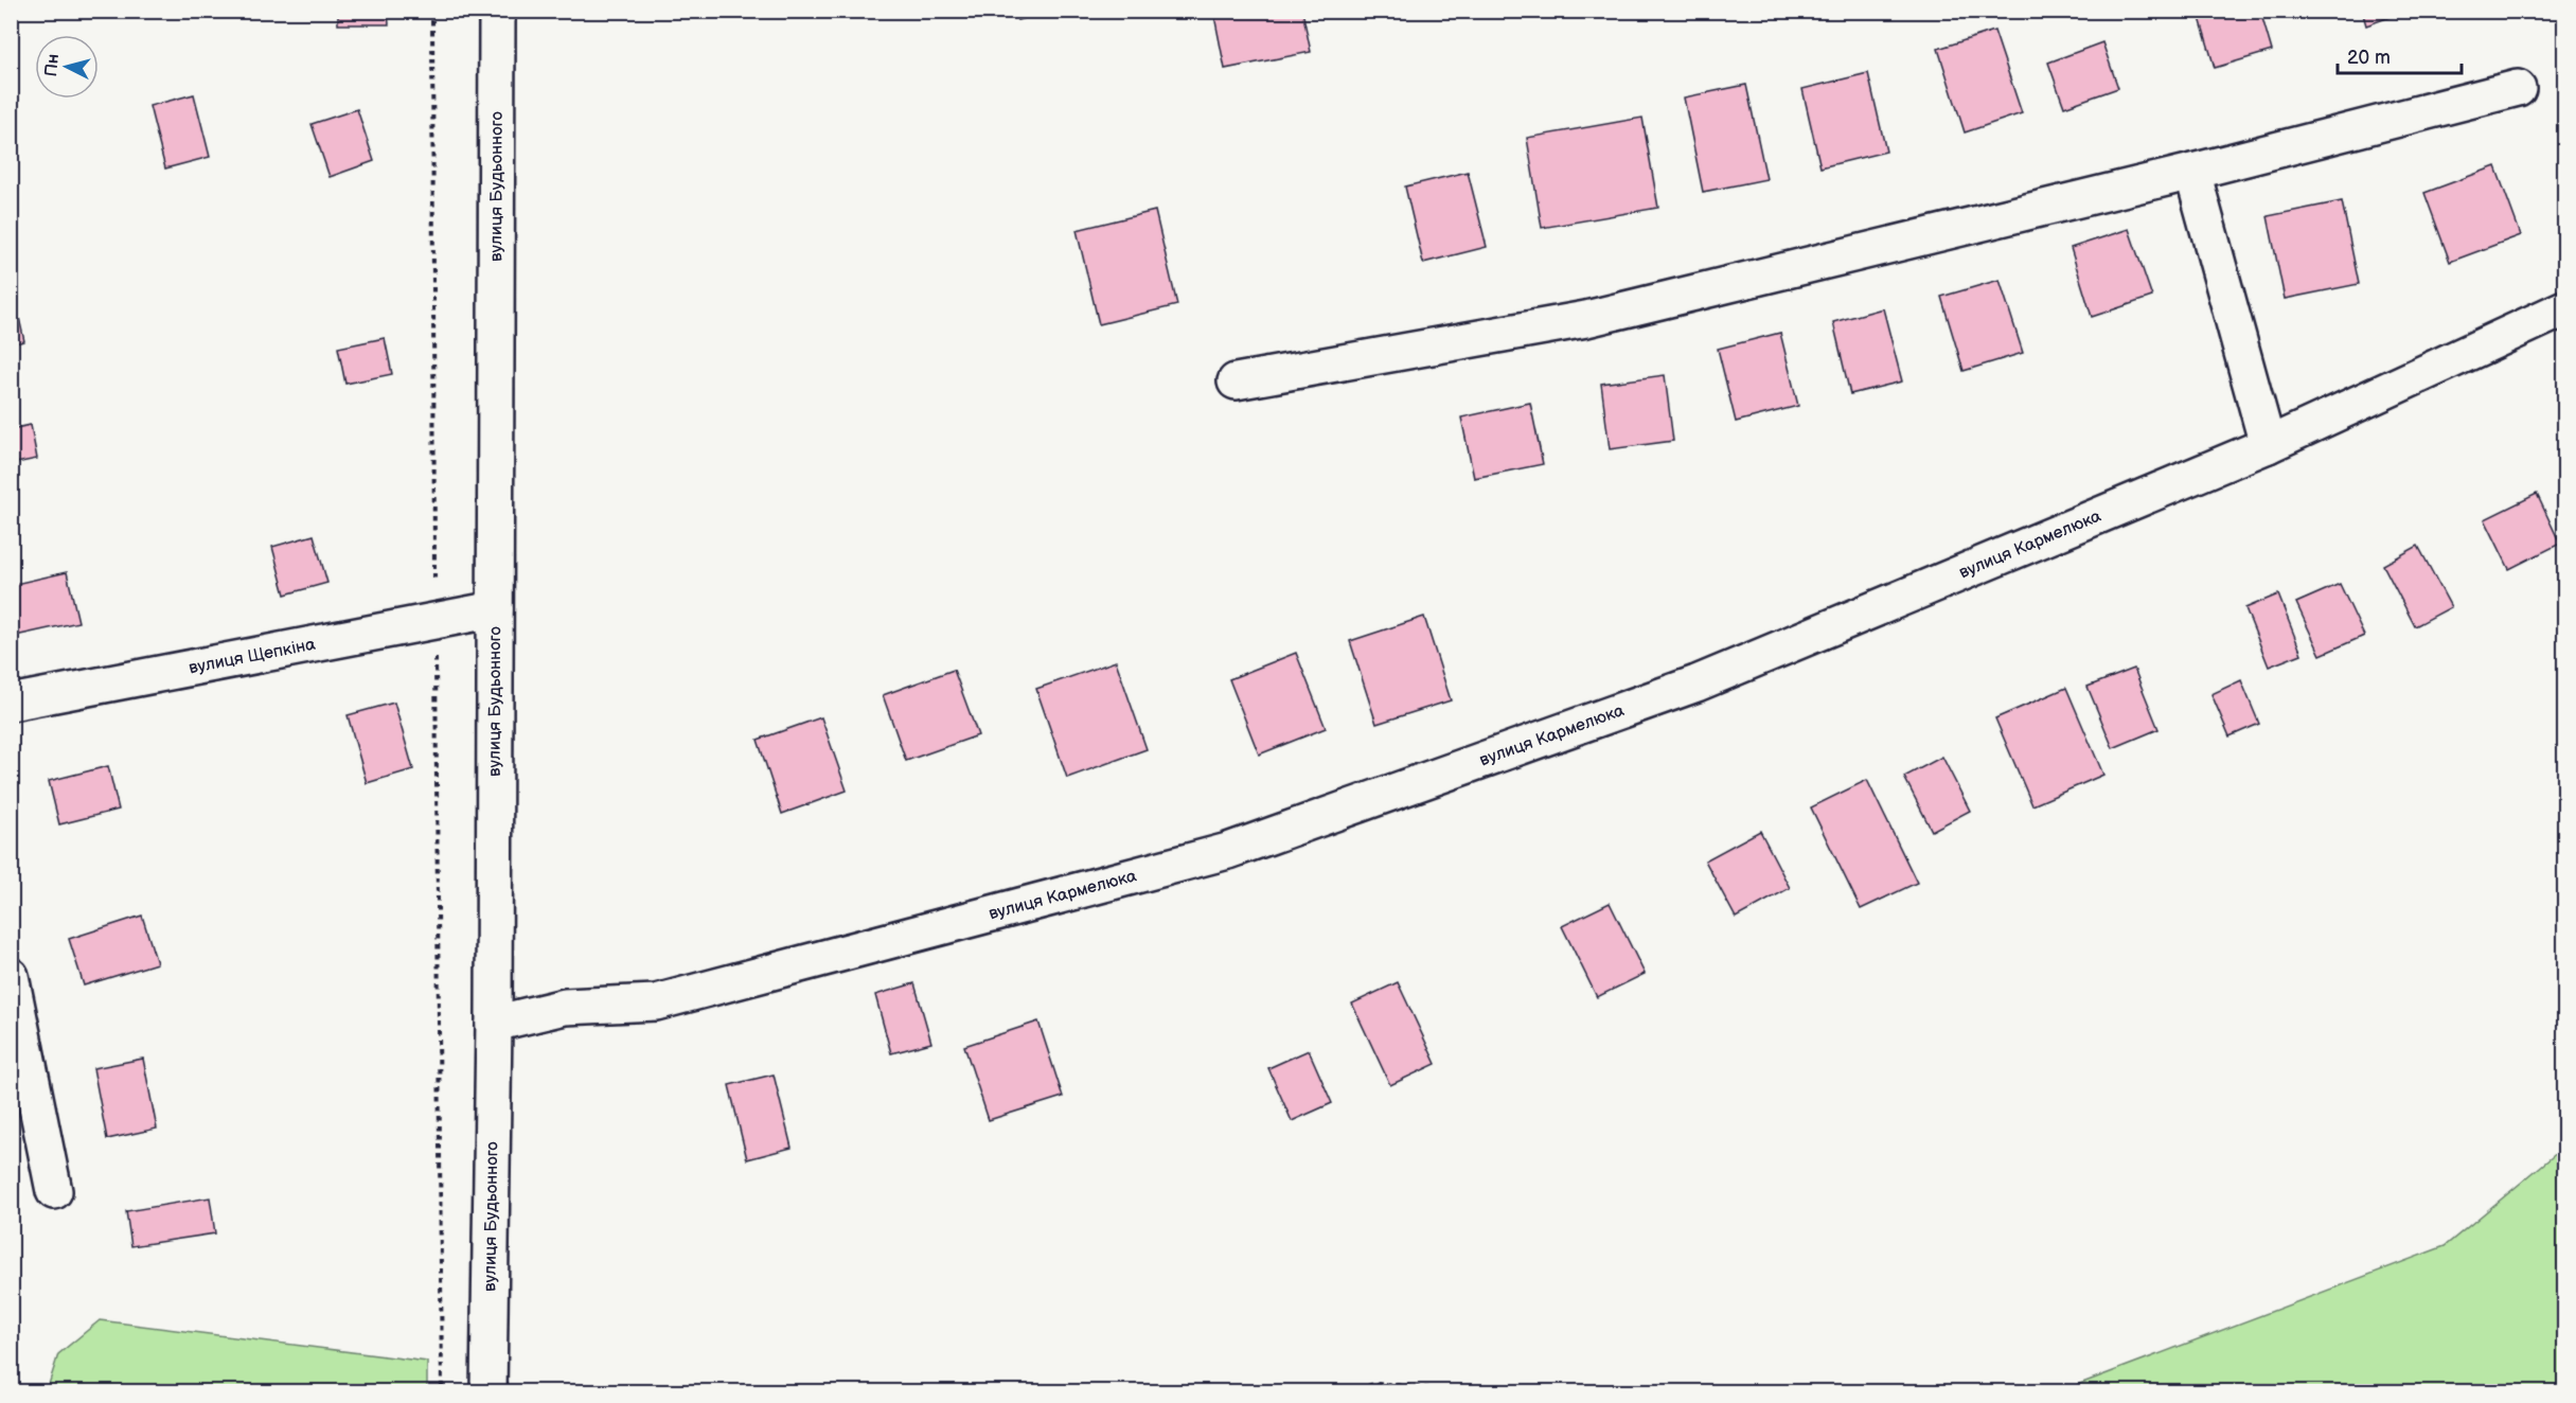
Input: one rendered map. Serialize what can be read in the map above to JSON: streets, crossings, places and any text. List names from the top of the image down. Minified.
{"streets":{"street":["вулиця Будьонного","вулиця Кармелюка","вулиця Щепкіна"]},"crossings":[["вулиця Будьонного","вулиця Кармелюка"],["вулиця Будьонного","вулиця Щепкіна"]],"scale_bar":"20 m","north":"left"}
